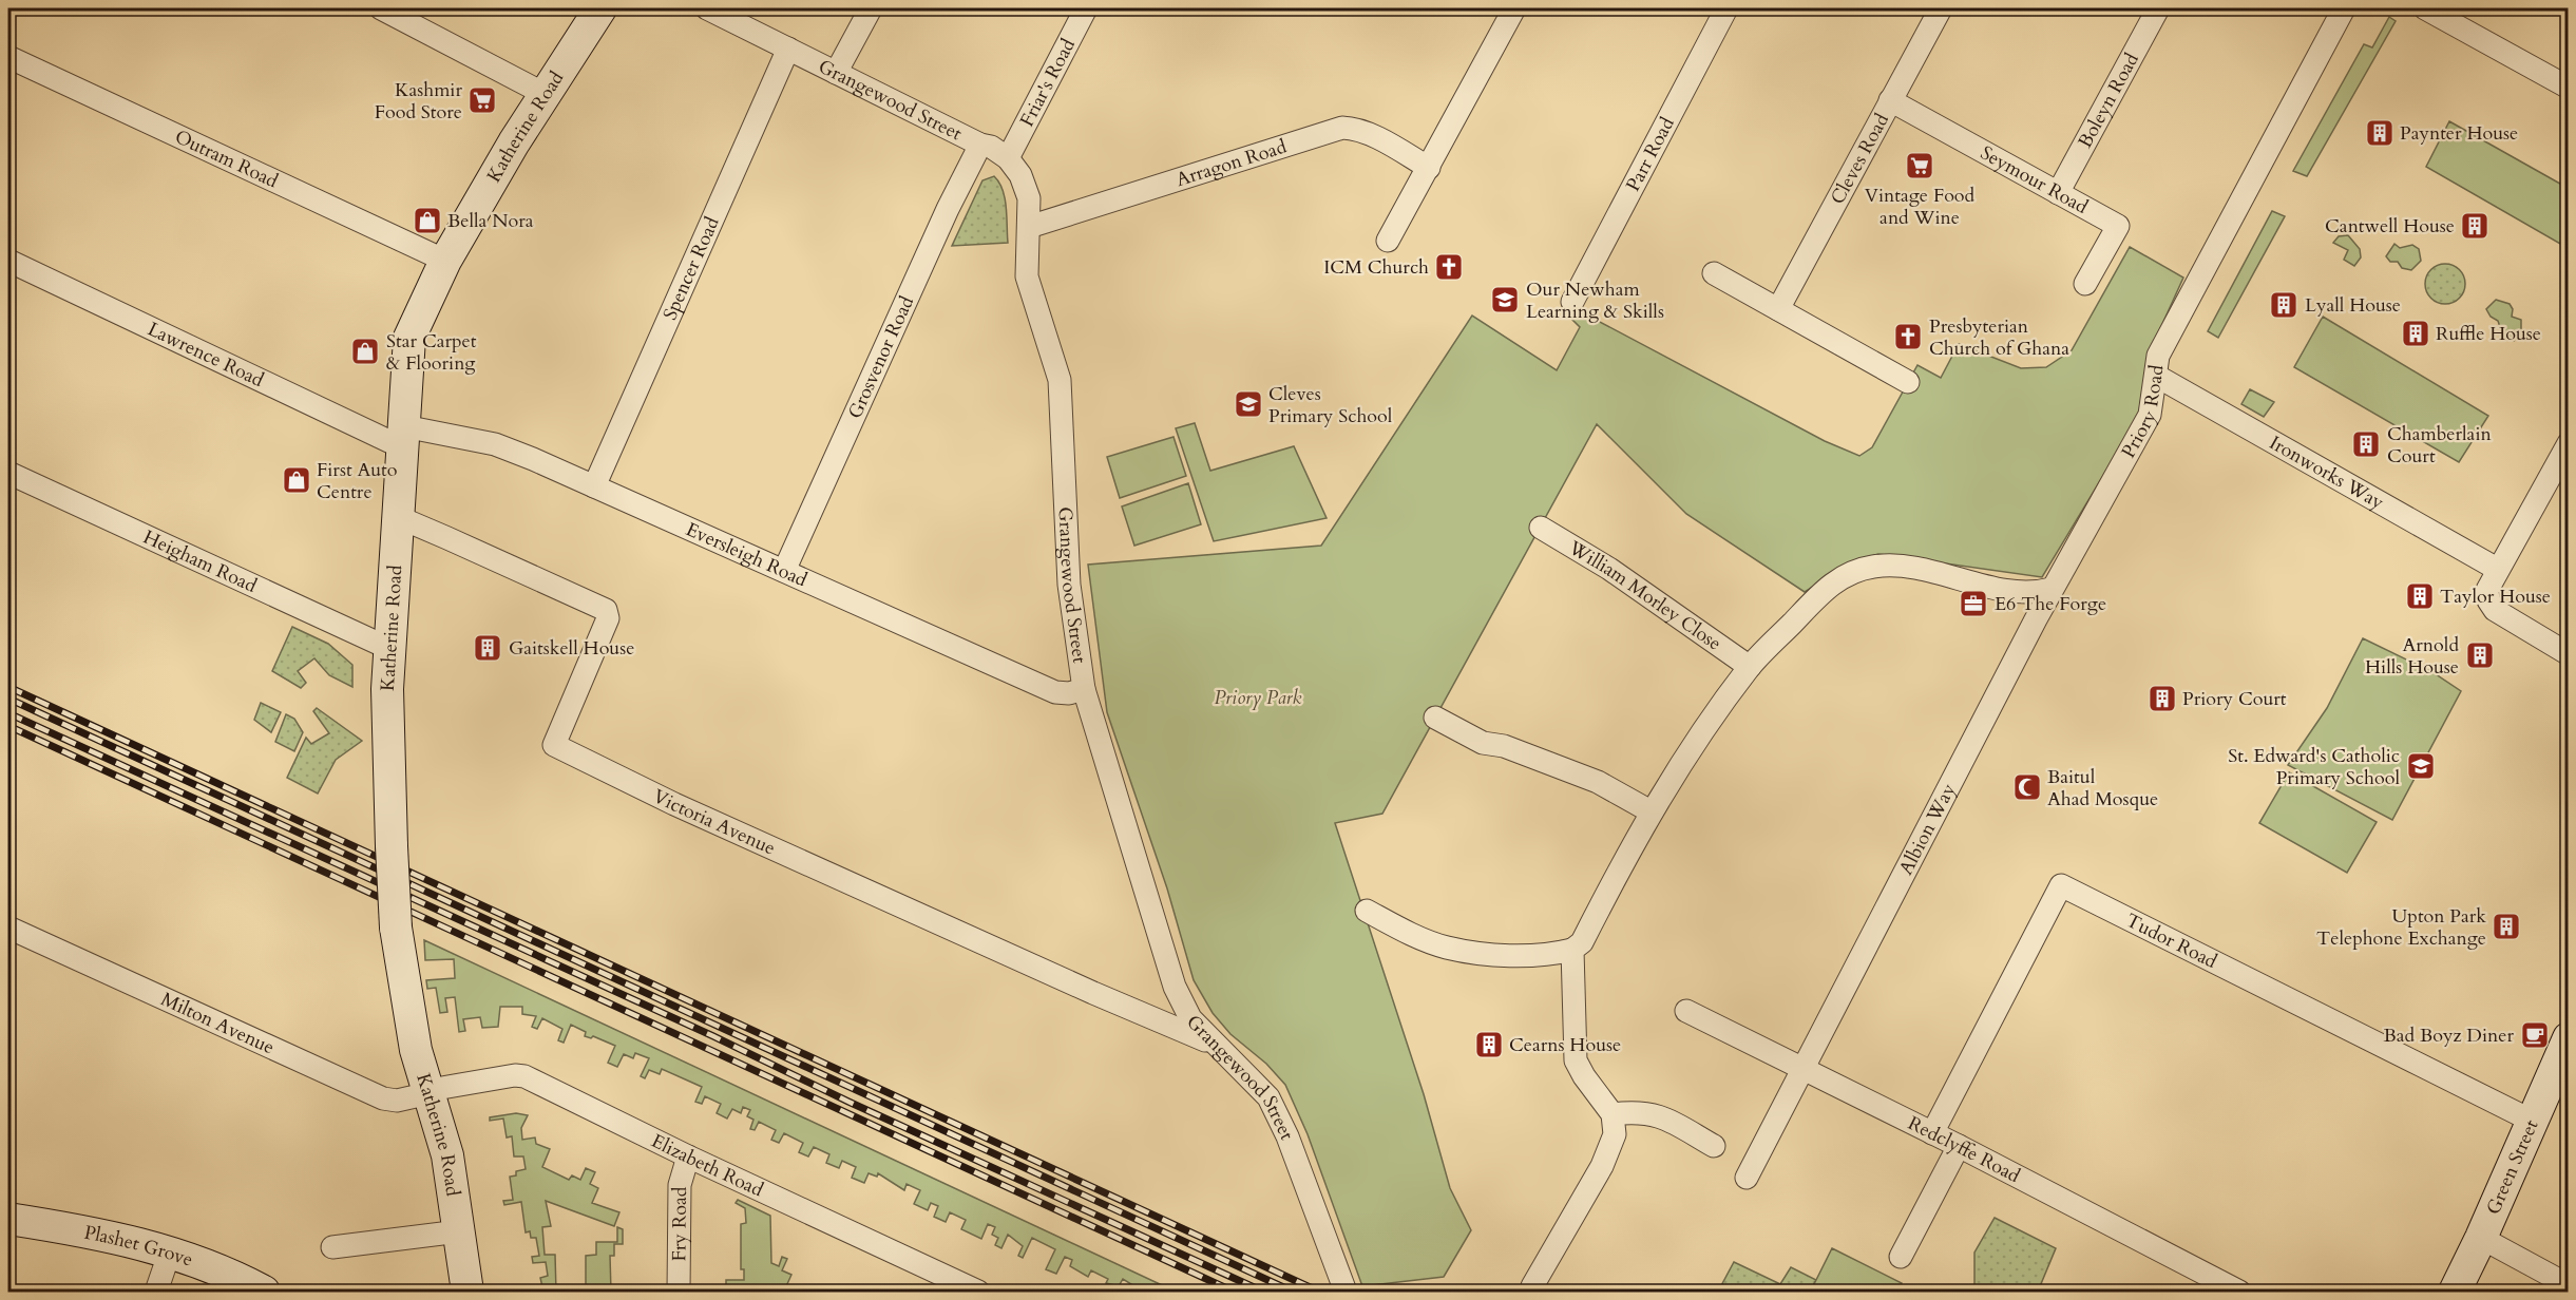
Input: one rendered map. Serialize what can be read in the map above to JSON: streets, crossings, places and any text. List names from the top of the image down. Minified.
{"streets":{"main road":["Katherine Road","Green Street","Plashet Grove"],"street":["Friar's Road","Grangewood Street","Boleyn Road","Parr Road","Outram Road","Cleves Road","Arragon Road","Seymour Road","Spencer Road","Lawrence Road","Grosvenor Road","Priory Road","Ironworks Way","Eversleigh Road","Heigham Road","William Morley Close","Victoria Avenue","Albion Way","Tudor Road","Milton Avenue","Redclyffe Road","Elizabeth Road","Fry Road"]},"crossings":[["Friar's Road","Grangewood Street"],["Grangewood Street","Arragon Road"],["Grangewood Street","Spencer Road"],["Grangewood Street","Grosvenor Road"],["Grangewood Street","Eversleigh Road"],["Grangewood Street","Victoria Avenue"],["Boleyn Road","Seymour Road"],["Katherine Road","Outram Road"],["Katherine Road","Lawrence Road"],["Katherine Road","Eversleigh Road"],["Katherine Road","Heigham Road"],["Katherine Road","Victoria Avenue"],["Katherine Road","Milton Avenue"],["Katherine Road","Elizabeth Road"],["Cleves Road","Seymour Road"],["Spencer Road","Eversleigh Road"],["Lawrence Road","Eversleigh Road"],["Grosvenor Road","Eversleigh Road"],["Priory Road","Ironworks Way"],["Priory Road","Albion Way"],["Albion Way","Redclyffe Road"],["Tudor Road","Redclyffe Road"],["Tudor Road","Green Street"],["Milton Avenue","Elizabeth Road"],["Elizabeth Road","Fry Road"]],"parks":["Priory Park"],"places":{"supermarket":["Kashmir Food Store","Vintage Food and Wine"],"building":["Paynter House","Cantwell House","Lyall House","Ruffle House","Chamberlain Court","Taylor House","Gaitskell House","Arnold Hills House","Priory Court","Upton Park Telephone Exchange","Cearns House"],"shop":["Bella Nora","Star Carpet & Flooring","First Auto Centre"],"church":["ICM Church","Presbyterian Church of Ghana"],"school or university":["Our Newham Learning & Skills","Cleves Primary School","St. Edward's Catholic Primary School"],"office":["E6 The Forge"],"mosque":["Baitul Ahad Mosque"],"cafe":["Bad Boyz Diner"]}}
